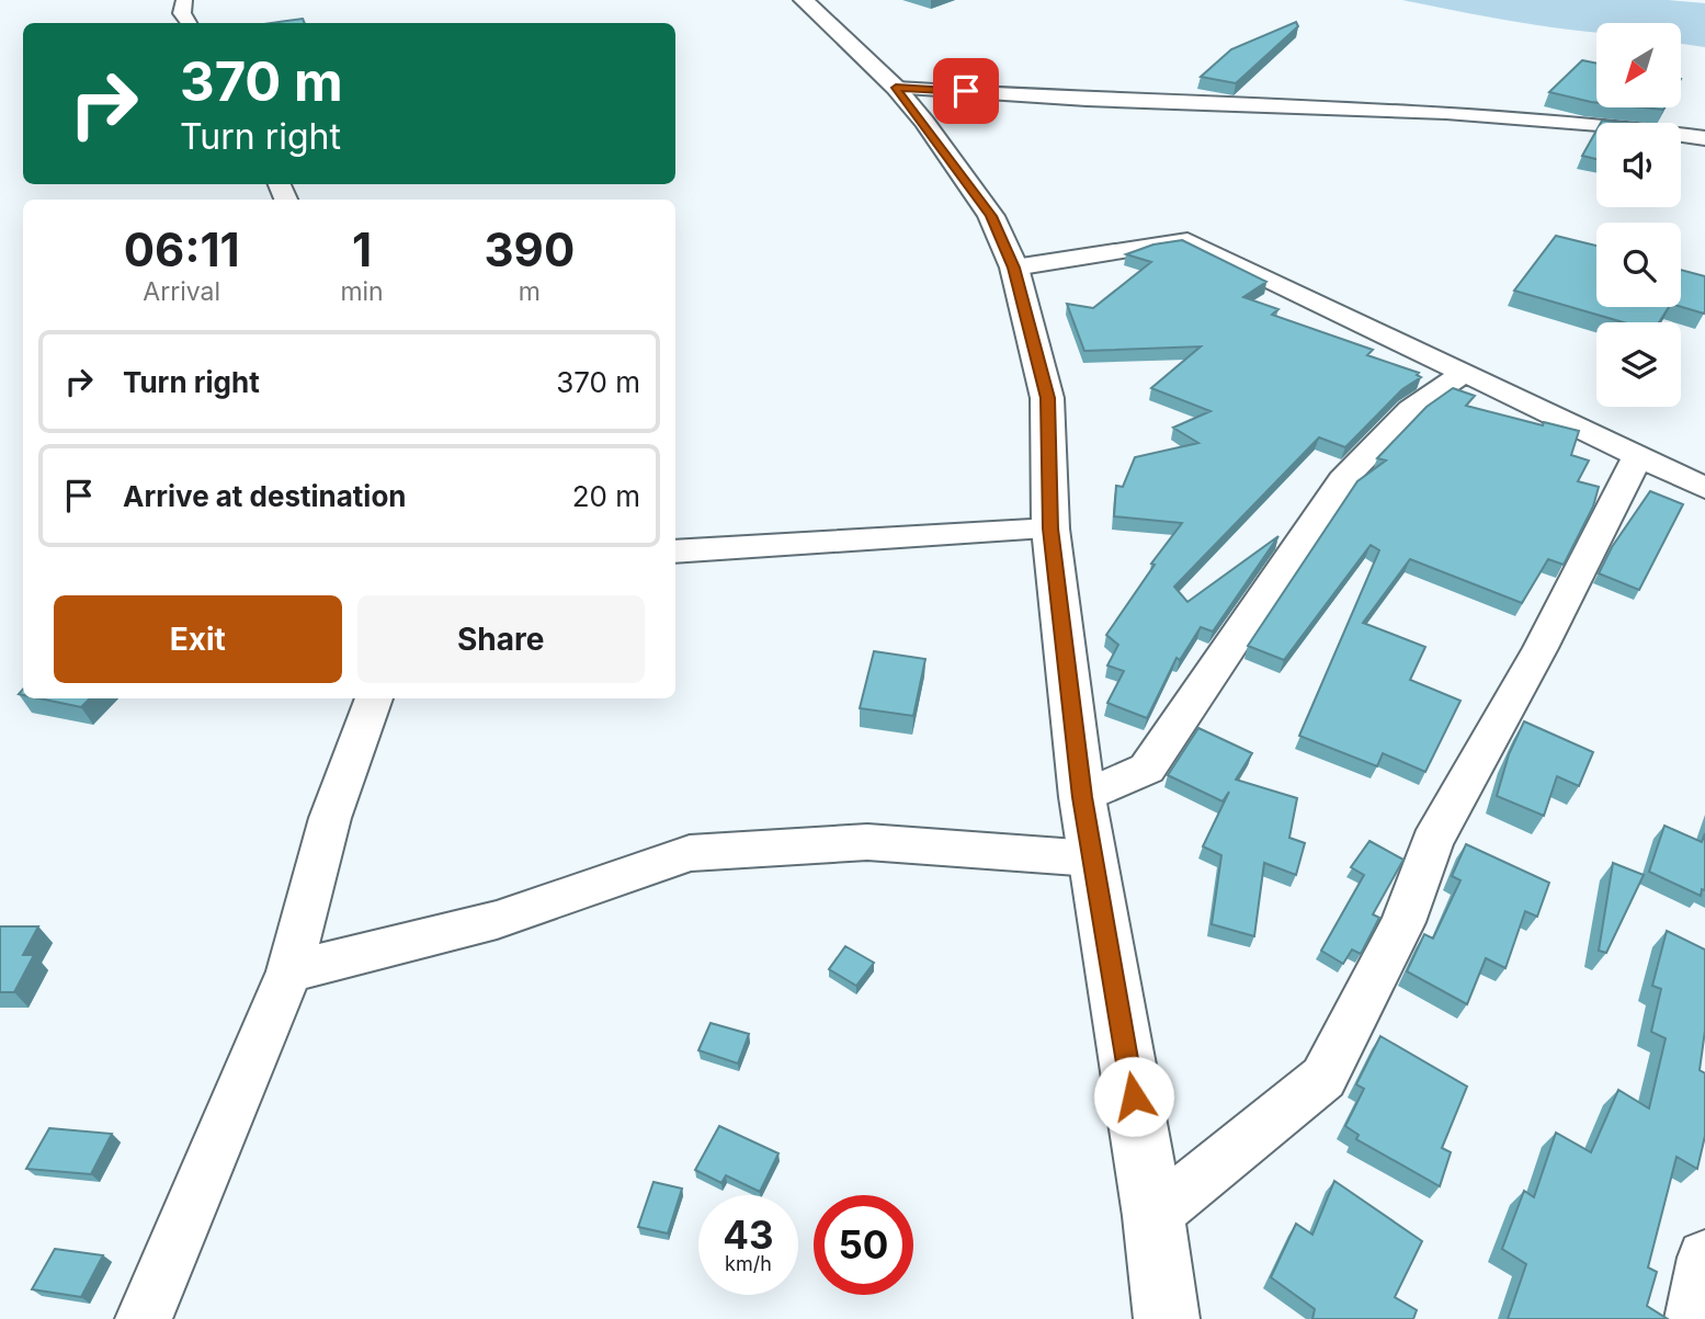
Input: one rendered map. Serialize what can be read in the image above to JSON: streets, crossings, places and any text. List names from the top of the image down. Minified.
{"north":"bottom left","page":{"turn":["370 m","Turn right"],"eta":["06:11","Arrival","1","min","390","m"],"list":[{"name":"Turn right","value":"370 m"},{"name":"Arrive at destination","value":"20 m"}],"buttons":["Exit","Share"],"speed":"43 km/h","limit":"50"}}
